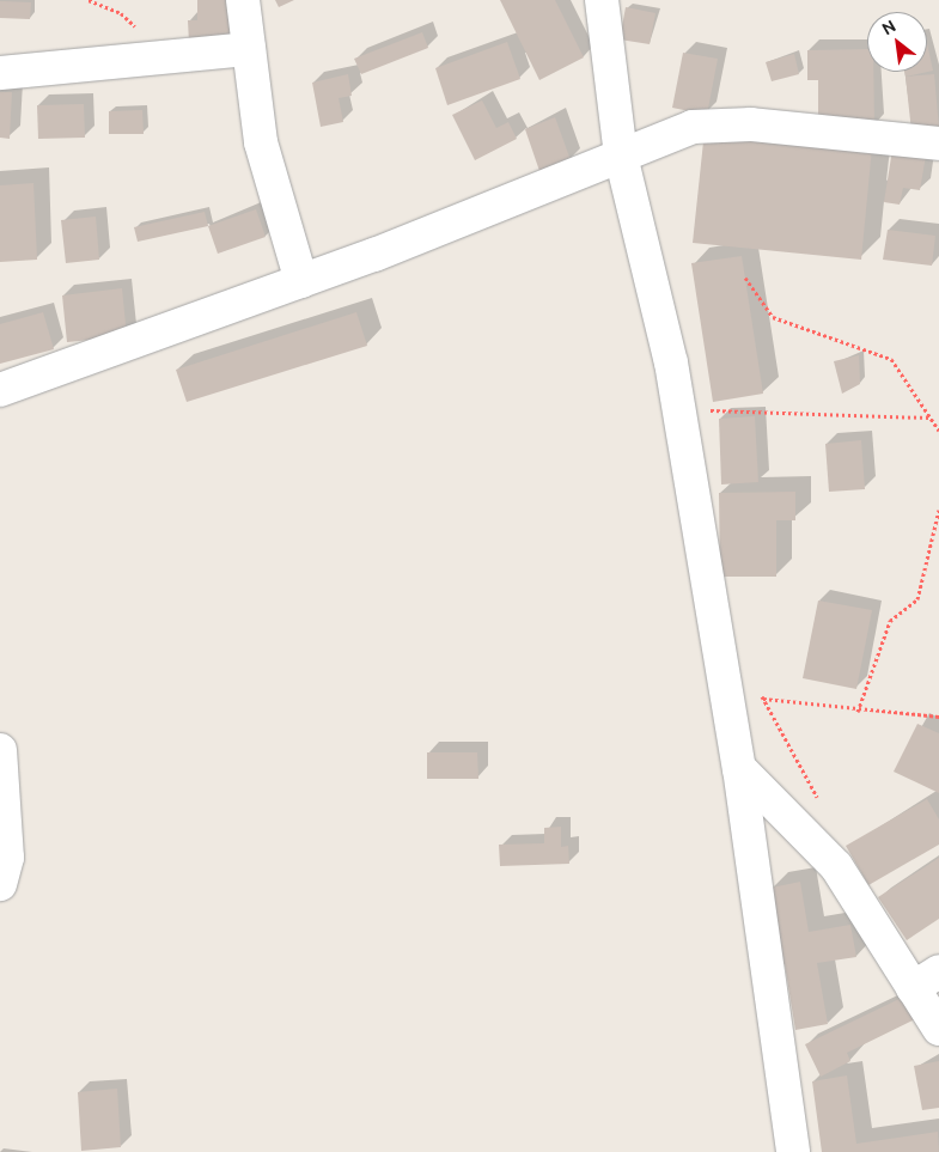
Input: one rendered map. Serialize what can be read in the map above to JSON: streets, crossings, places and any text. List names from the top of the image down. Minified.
{"north":"top left"}
